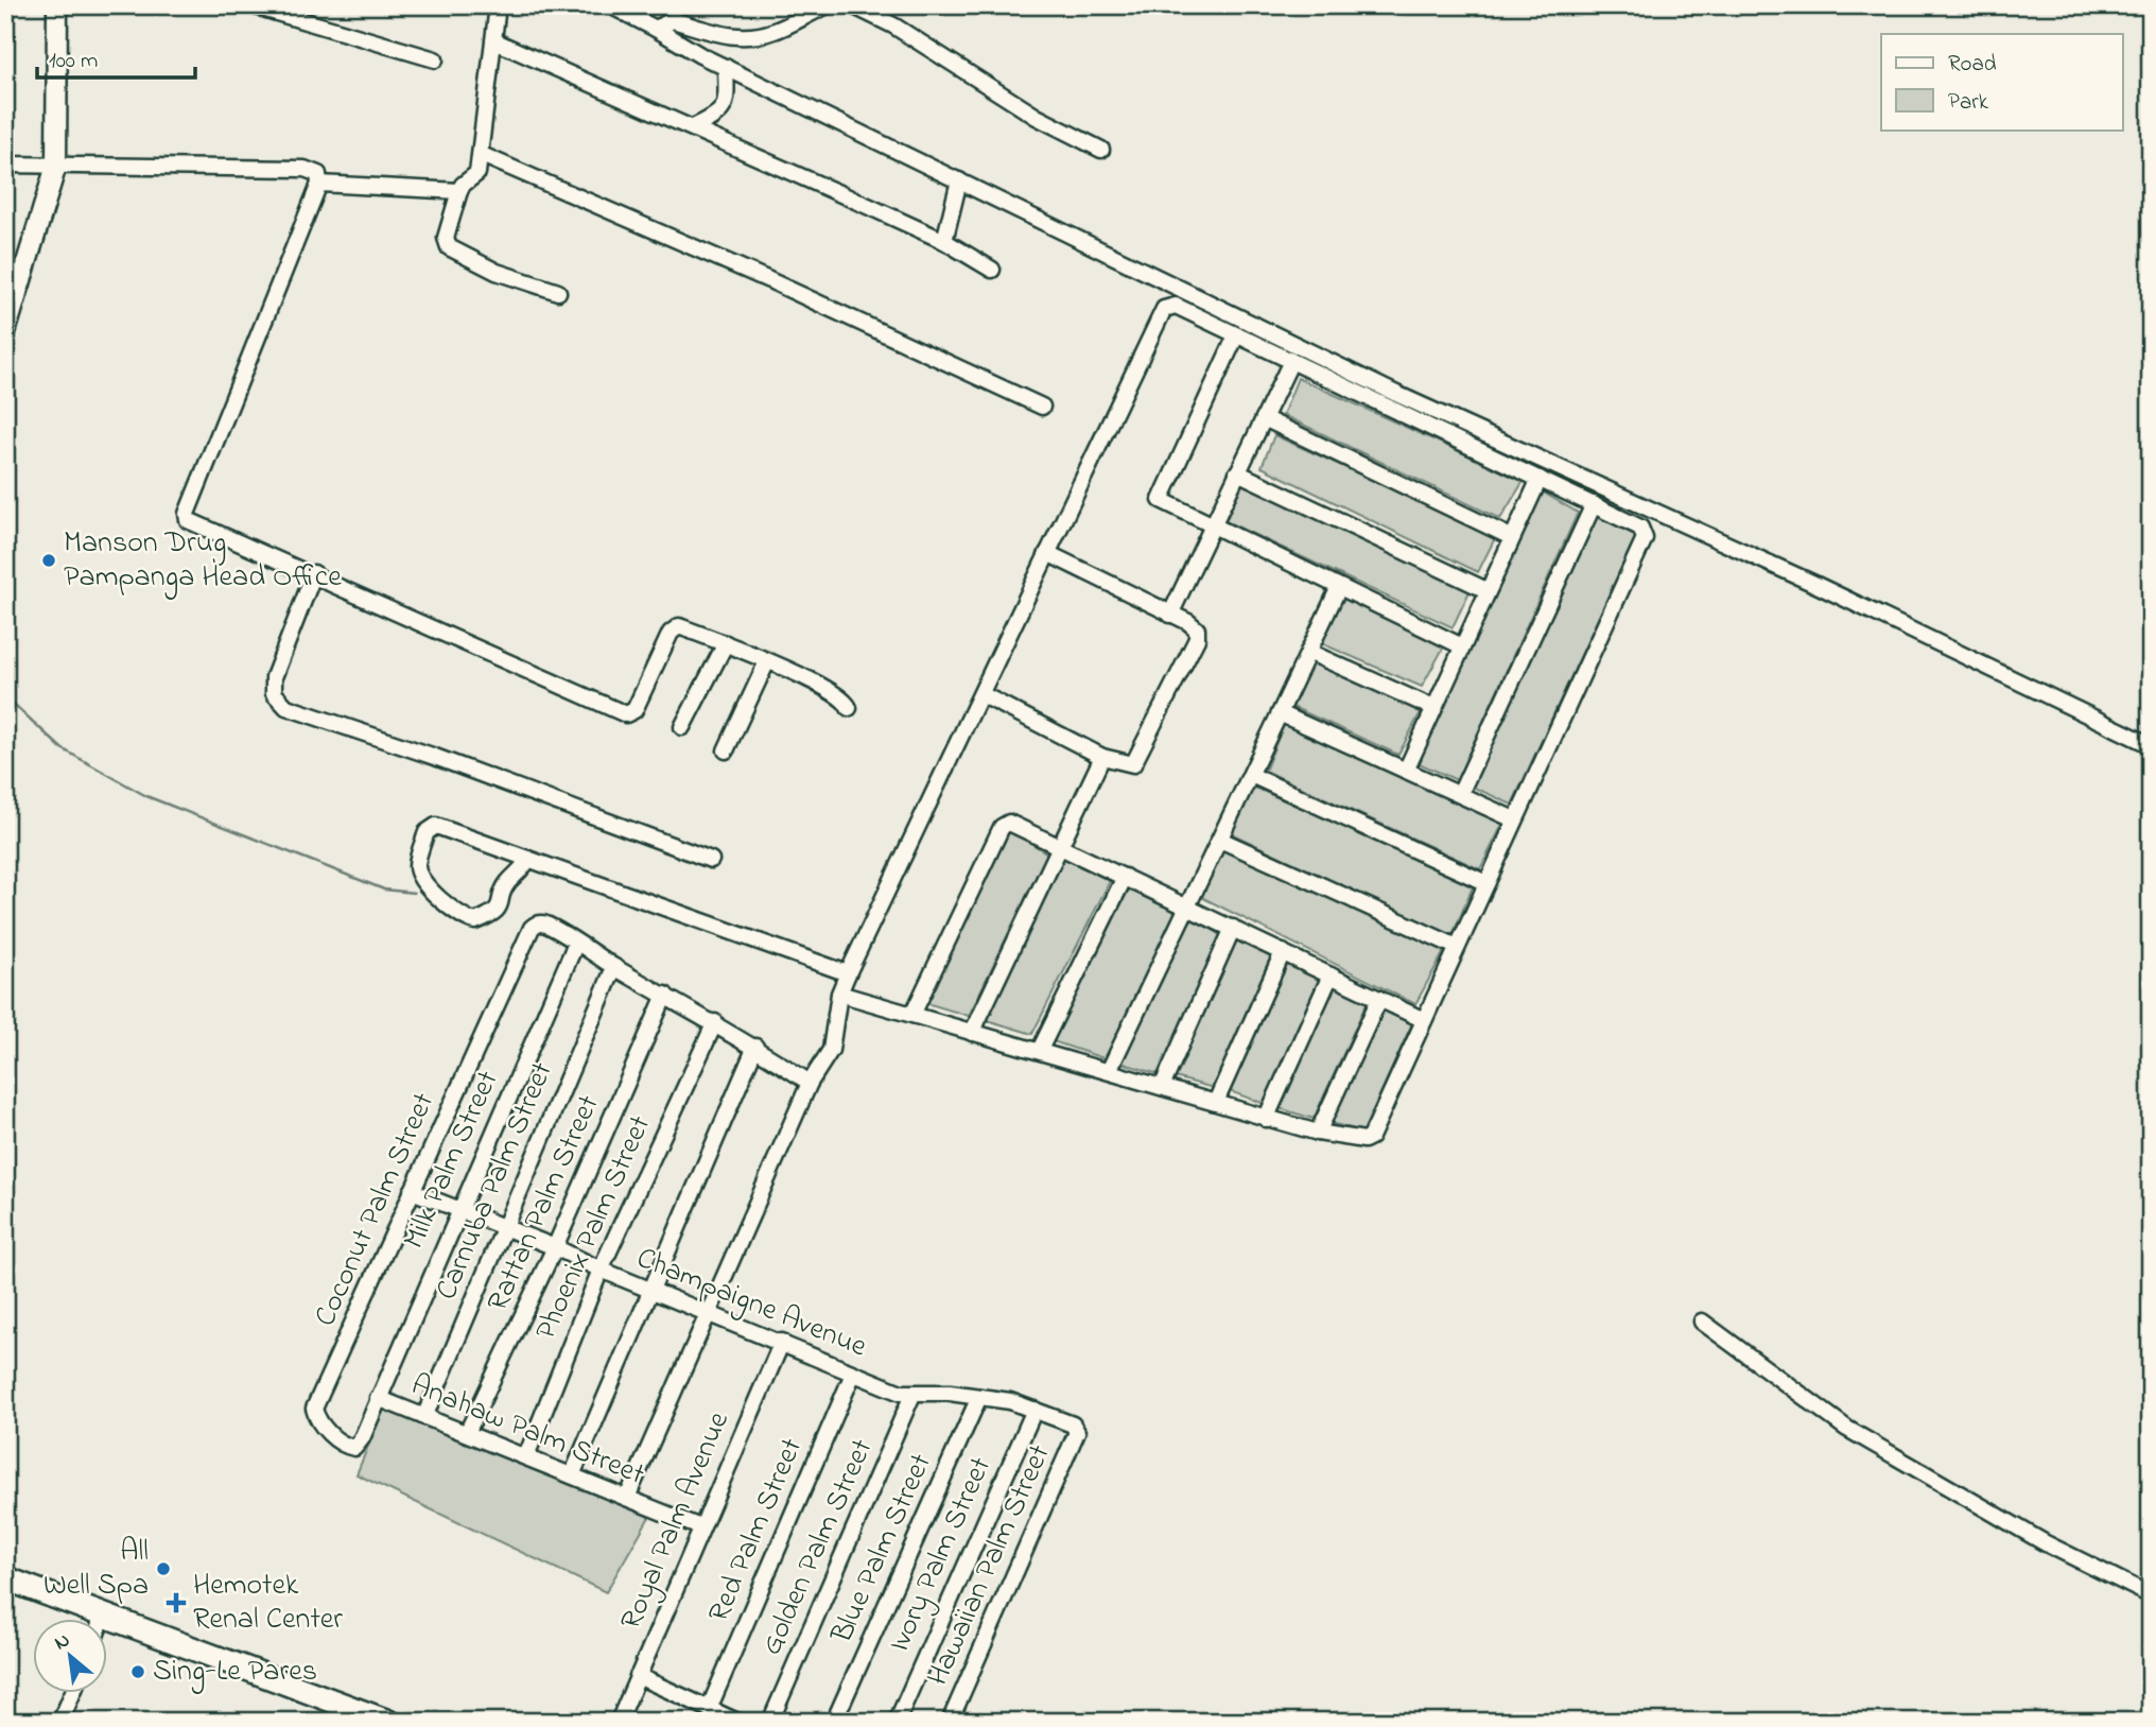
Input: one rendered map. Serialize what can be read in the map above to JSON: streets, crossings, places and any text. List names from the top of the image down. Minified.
{"streets":{"street":["Milk Palm Street","Carnuba Palm Street","Rattan Palm Street","Coconut Palm Street","Phoenix Palm Street","Champaigne Avenue","Anahaw Palm Street","Royal Palm Avenue","Red Palm Street","Golden Palm Street","Blue Palm Street","Ivory Palm Street","Hawaiian Palm Street"]},"crossings":[["Milk Palm Street","Coconut Palm Street"],["Milk Palm Street","Champaigne Avenue"],["Milk Palm Street","Anahaw Palm Street"],["Carnuba Palm Street","Champaigne Avenue"],["Carnuba Palm Street","Anahaw Palm Street"],["Rattan Palm Street","Champaigne Avenue"],["Rattan Palm Street","Anahaw Palm Street"],["Coconut Palm Street","Champaigne Avenue"],["Coconut Palm Street","Anahaw Palm Street"],["Phoenix Palm Street","Champaigne Avenue"],["Phoenix Palm Street","Anahaw Palm Street"],["Champaigne Avenue","Royal Palm Avenue"],["Champaigne Avenue","Red Palm Street"],["Champaigne Avenue","Golden Palm Street"],["Champaigne Avenue","Blue Palm Street"],["Champaigne Avenue","Ivory Palm Street"],["Champaigne Avenue","Hawaiian Palm Street"],["Anahaw Palm Street","Royal Palm Avenue"]],"places":{"other":["Manson Drug Pampanga Head Office","All Well Spa","Sing-Le Pares"],"health":["Hemotek Renal Center"]},"legend":["Road","Park"],"scale_bar":"100 m","north":"top left"}
